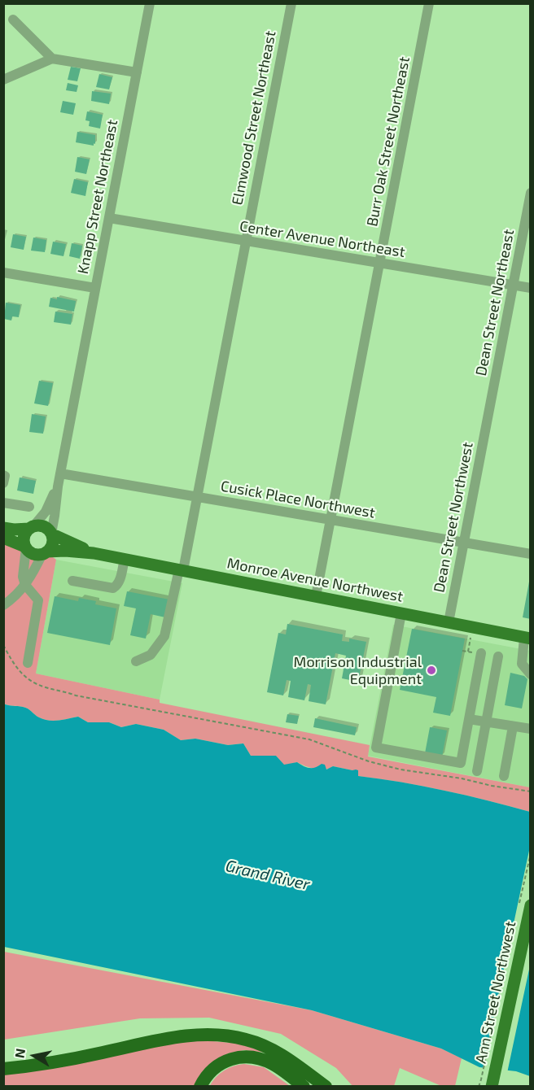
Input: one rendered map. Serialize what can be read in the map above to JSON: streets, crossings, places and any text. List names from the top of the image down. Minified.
{"streets":{"main road":["Monroe Avenue Northwest","Ann Street Northwest"],"street":["Elmwood Street Northeast","Burr Oak Street Northeast","Knapp Street Northeast","Center Avenue Northeast","Dean Street Northeast","Cusick Place Northwest","Dean Street Northwest"]},"crossings":[["Elmwood Street Northeast","Center Avenue Northeast"],["Elmwood Street Northeast","Cusick Place Northwest"],["Elmwood Street Northeast","Monroe Avenue Northwest"],["Burr Oak Street Northeast","Center Avenue Northeast"],["Burr Oak Street Northeast","Cusick Place Northwest"],["Burr Oak Street Northeast","Monroe Avenue Northwest"],["Knapp Street Northeast","Center Avenue Northeast"],["Knapp Street Northeast","Cusick Place Northwest"],["Center Avenue Northeast","Dean Street Northeast"],["Dean Street Northeast","Dean Street Northwest"],["Cusick Place Northwest","Dean Street Northwest"],["Dean Street Northwest","Monroe Avenue Northwest"]],"water":["Grand River"],"places":["Morrison Industrial Equipment"],"north":"left"}
